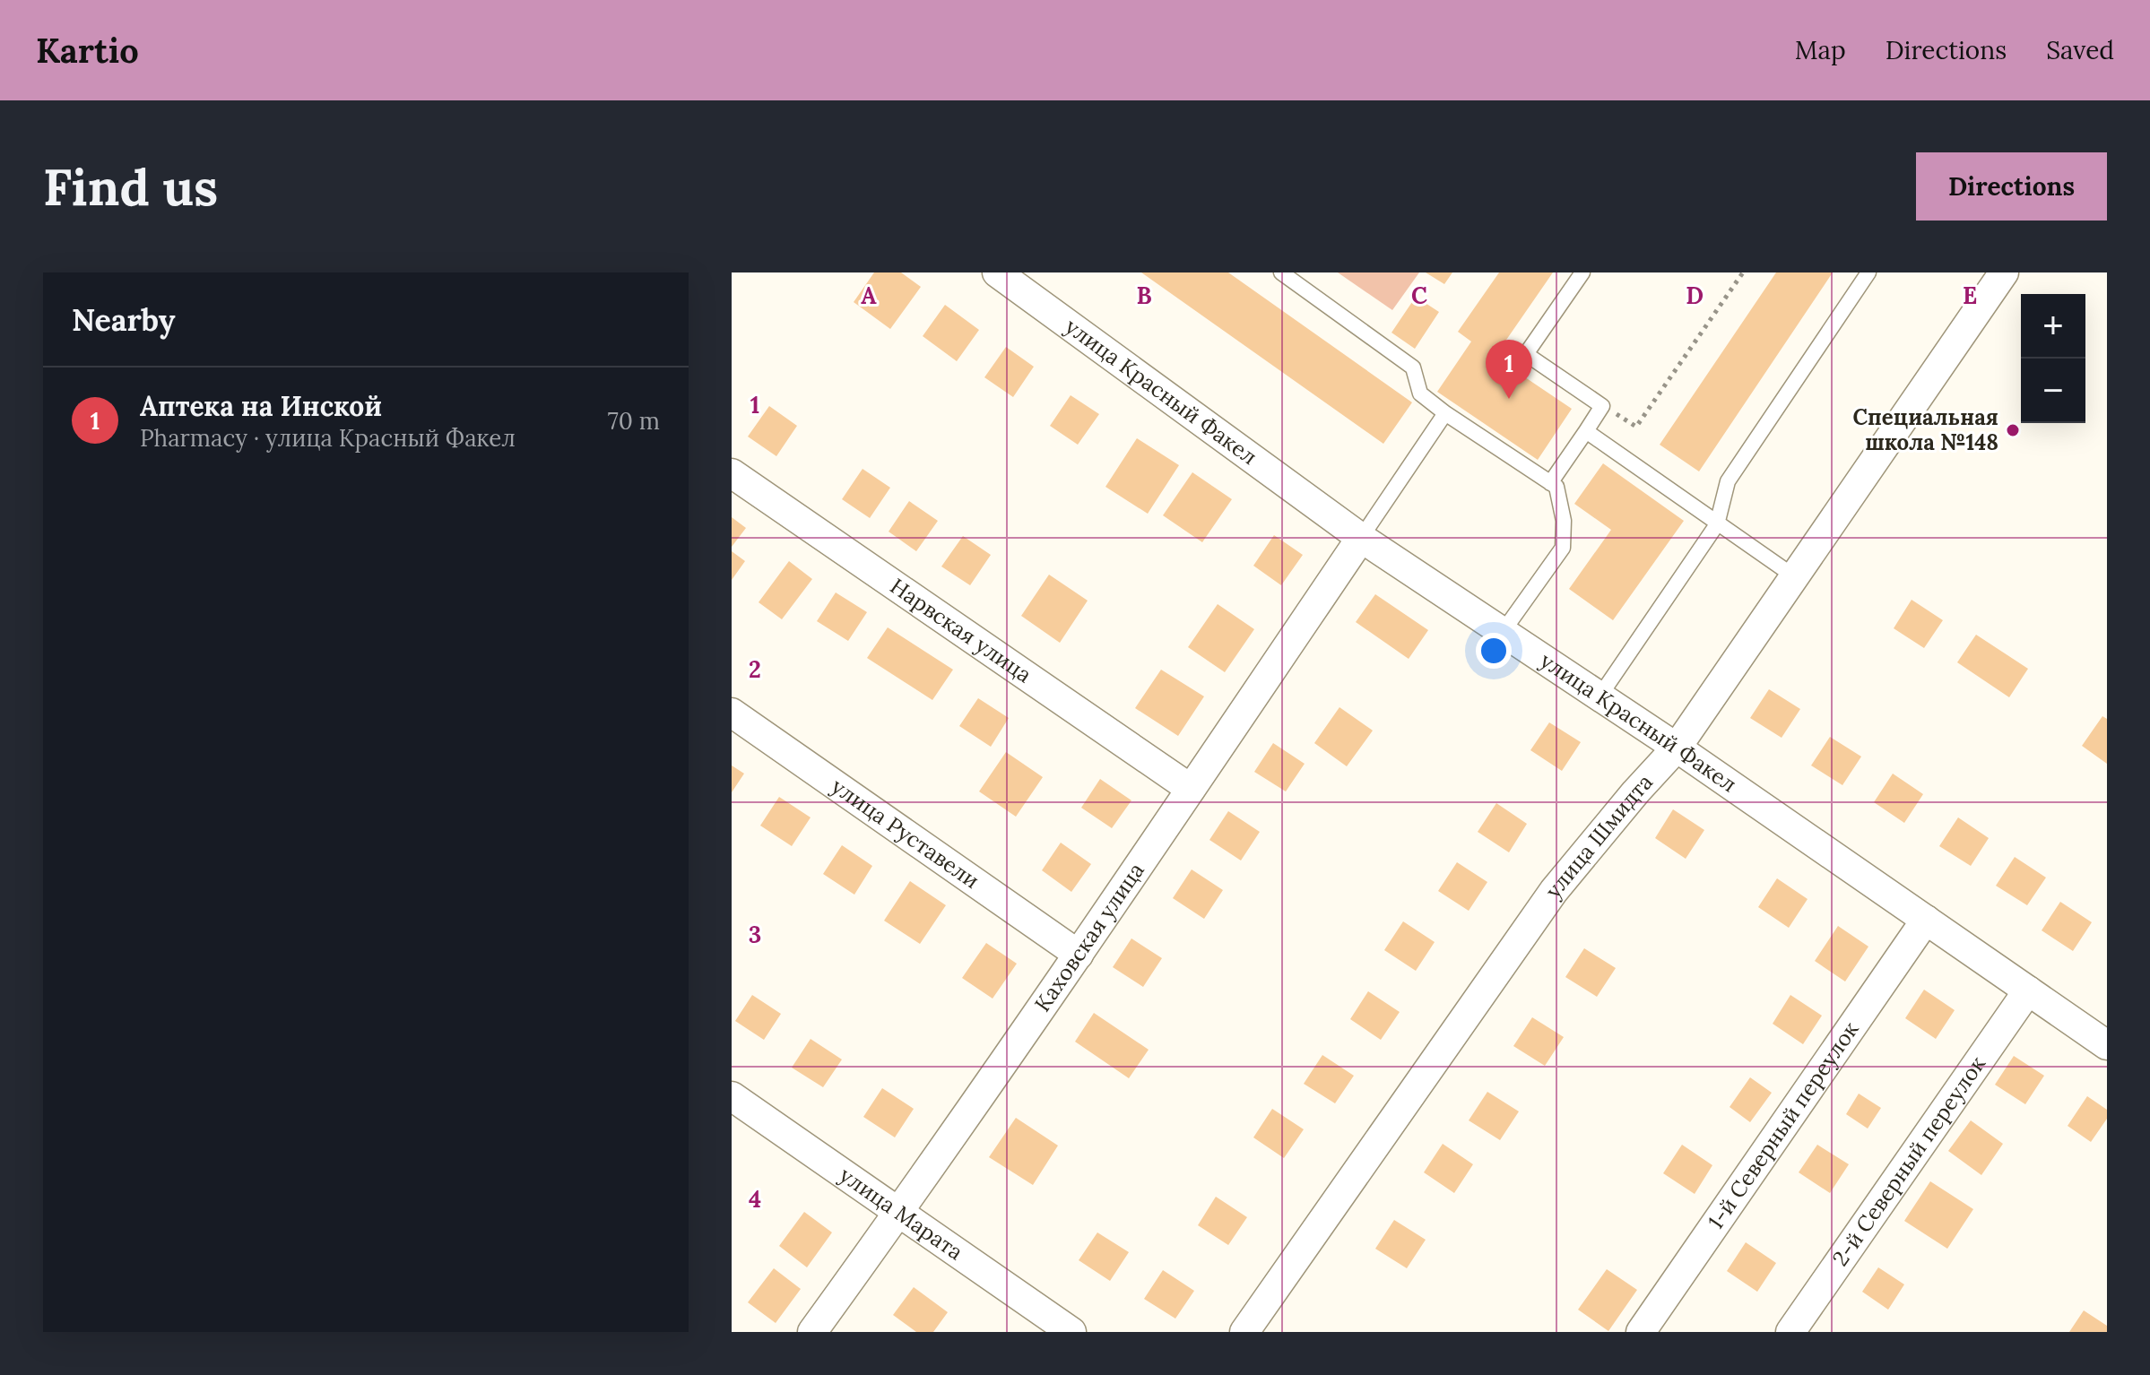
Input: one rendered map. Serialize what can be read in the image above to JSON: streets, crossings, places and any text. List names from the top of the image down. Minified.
{"streets":{"street":["улица Красный Факел","Нарвская улица","улица Руставели","улица Шмидта","Каховская улица","1-й Северный переулок","2-й Северный переулок","улица Марата"]},"crossings":[["улица Красный Факел","улица Шмидта"],["улица Красный Факел","Каховская улица"],["улица Красный Факел","1-й Северный переулок"],["улица Красный Факел","2-й Северный переулок"],["Нарвская улица","Каховская улица"],["улица Руставели","Каховская улица"],["Каховская улица","улица Марата"]],"places":["Специальная школа №148"],"page":{"header":"Kartio","nav":["Map","Directions","Saved"],"buttons":"Directions","title":"Find us","heading":"Nearby","map_buttons":["+","−"],"pins":"1","list":[{"mark":"1","name":"Аптека на Инской","note":"Pharmacy · улица Красный Факел","value":"70 m"}]},"grid":{"columns":["A","B","C","D","E"],"rows":["1","2","3","4"]}}
